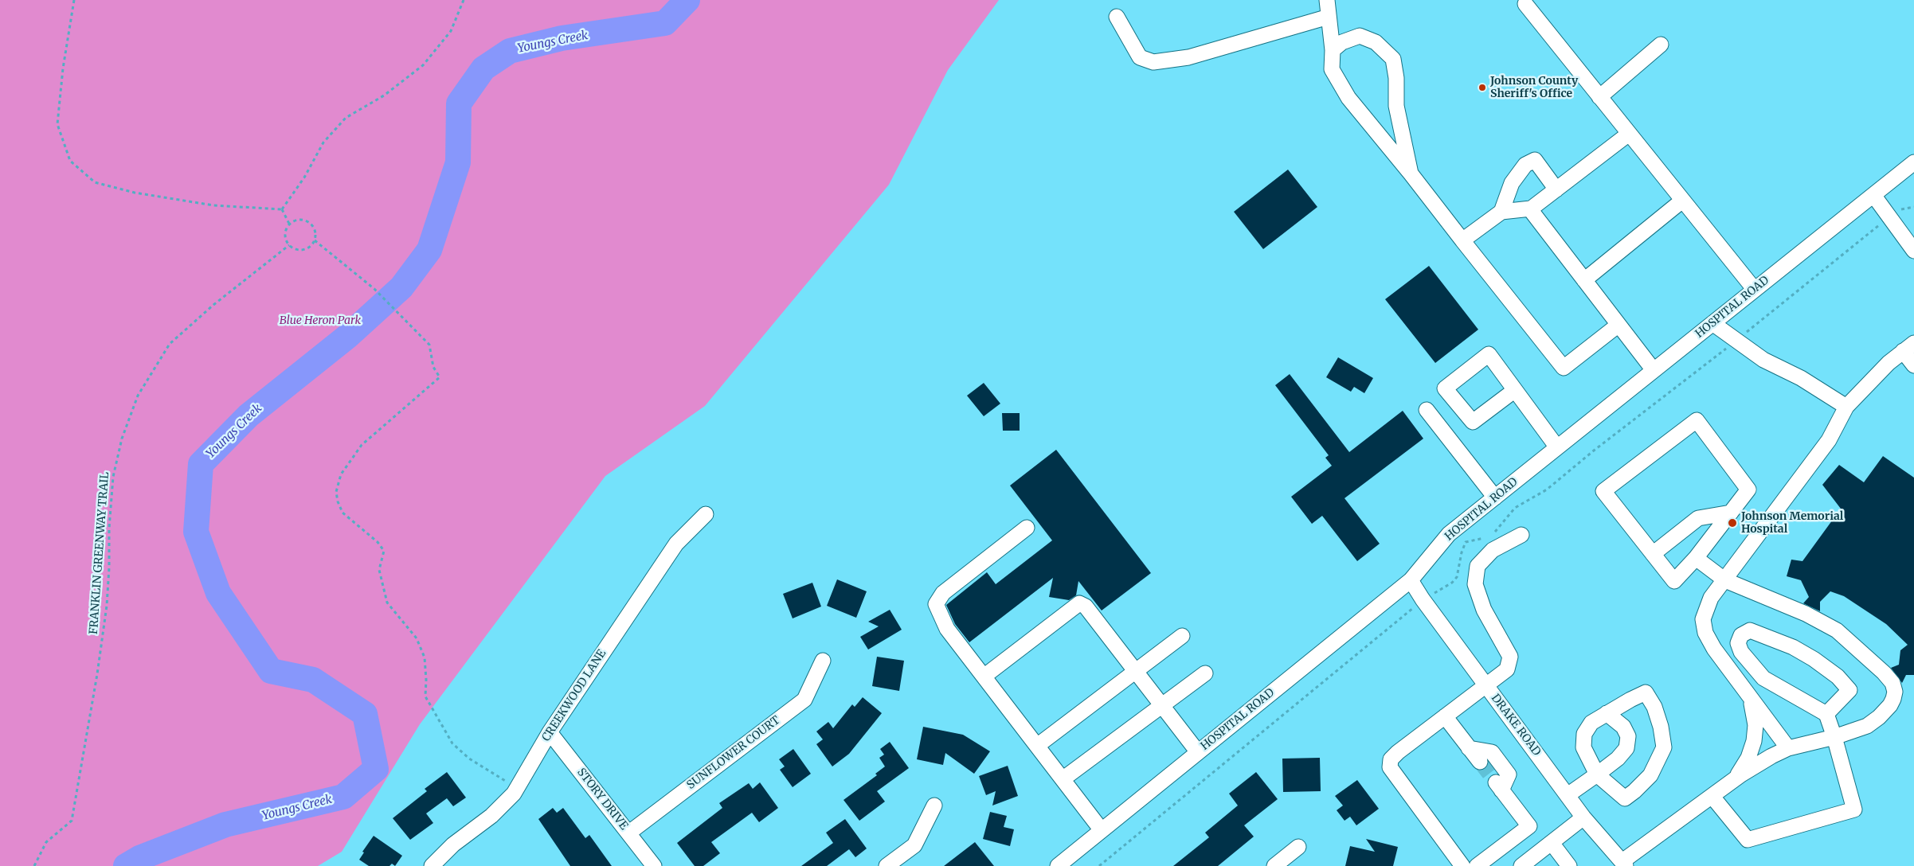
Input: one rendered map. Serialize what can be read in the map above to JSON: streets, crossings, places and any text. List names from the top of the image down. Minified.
{"streets":{"street":["HOSPITAL ROAD","CREEKWOOD LANE","DRAKE ROAD","SUNFLOWER COURT","STORY DRIVE"],"path":["FRANKLIN GREENWAY TRAIL"]},"crossings":[["HOSPITAL ROAD","DRAKE ROAD"],["CREEKWOOD LANE","STORY DRIVE"],["SUNFLOWER COURT","STORY DRIVE"]],"water":["Youngs Creek"],"parks":["Blue Heron Park"],"places":["Johnson County Sheriff's Office","Johnson Memorial Hospital"]}
